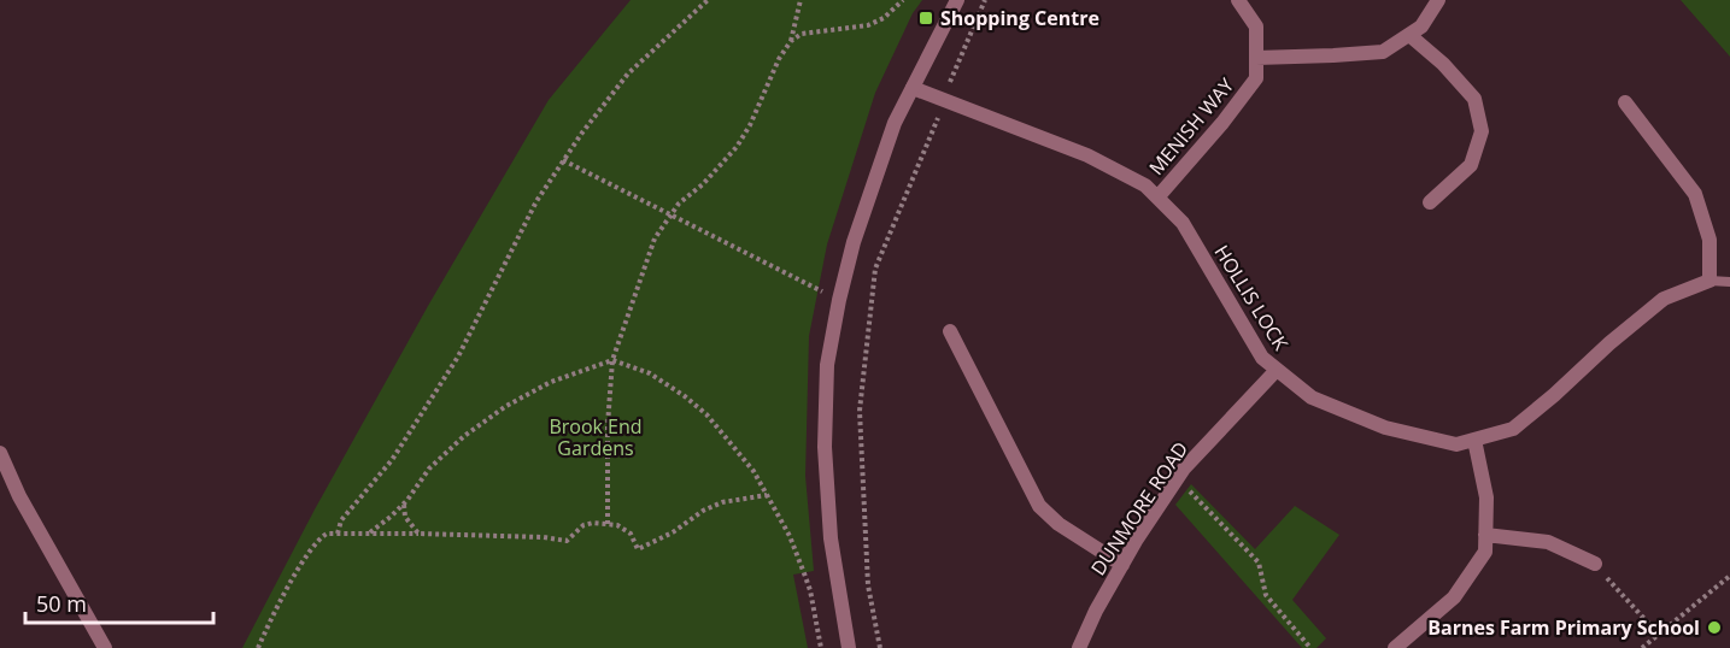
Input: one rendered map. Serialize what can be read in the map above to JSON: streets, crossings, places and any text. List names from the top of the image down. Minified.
{"streets":{"street":["MENISH WAY","HOLLIS LOCK","DUNMORE ROAD"]},"crossings":[["MENISH WAY","HOLLIS LOCK"],["HOLLIS LOCK","DUNMORE ROAD"]],"parks":["Brook End Gardens"],"places":{"transit":["Shopping Centre"],"other":["Barnes Farm Primary School"]},"scale_bar":"50 m"}
